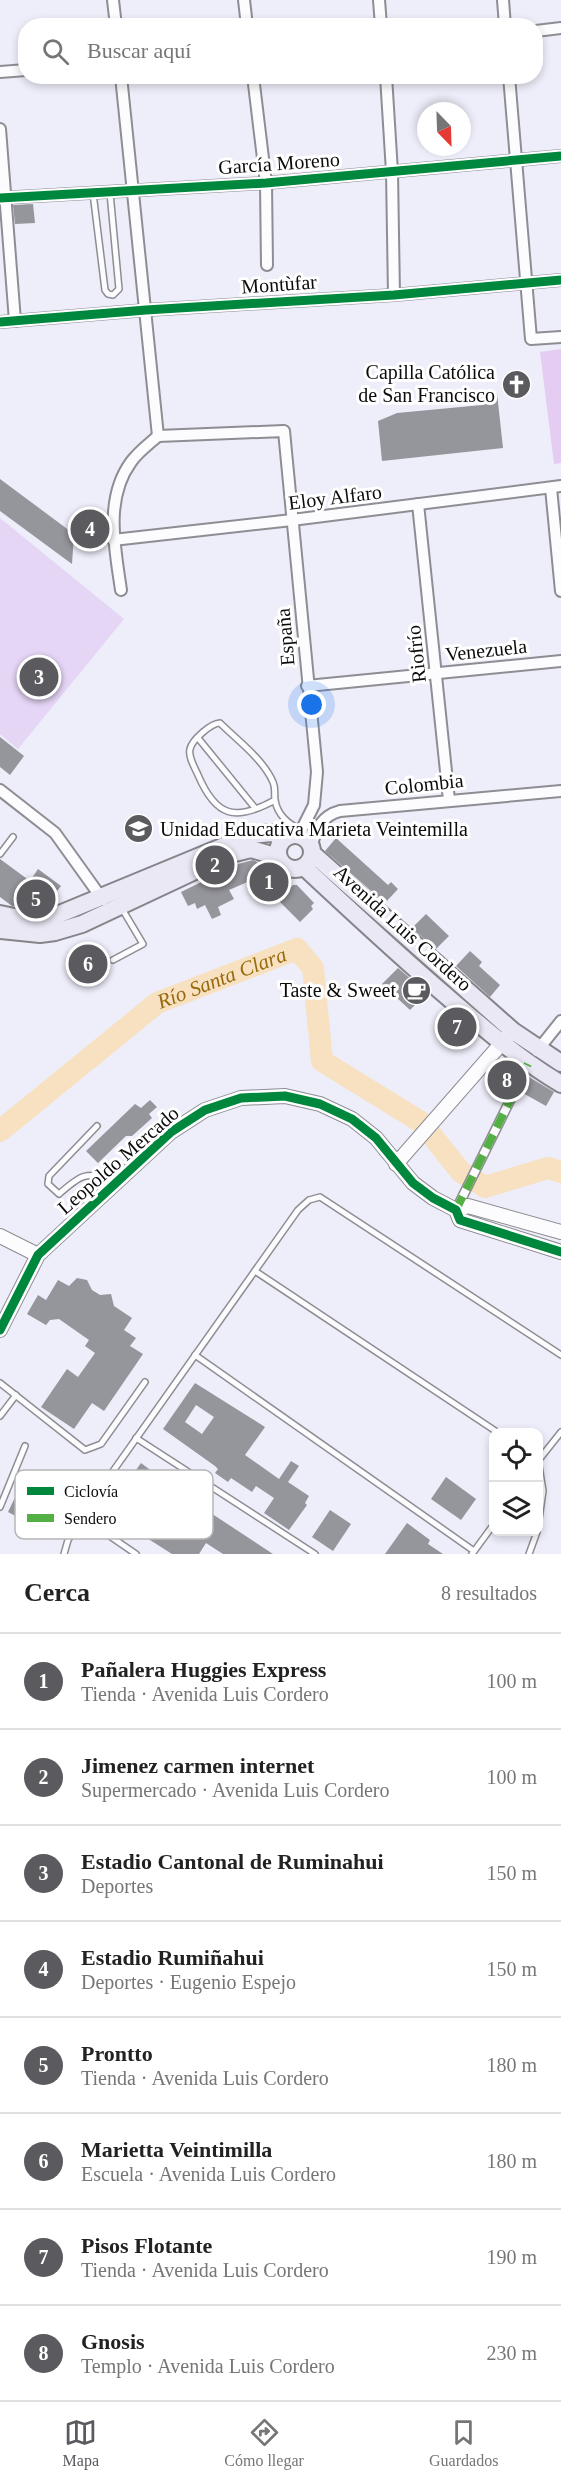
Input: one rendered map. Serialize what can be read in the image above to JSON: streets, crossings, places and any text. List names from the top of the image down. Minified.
{"streets":{"main road":["Avenida Luis Cordero"],"street":["García Moreno","Montùfar","Eloy Alfaro","España","Venezuela","Riofrío","Colombia","Leopoldo Mercado"]},"crossings":[["Eloy Alfaro","España"],["Eloy Alfaro","Riofrío"],["España","Venezuela"],["España","Colombia"],["España","Avenida Luis Cordero"],["Venezuela","Riofrío"],["Riofrío","Colombia"],["Colombia","Avenida Luis Cordero"]],"water":["Río Santa Clara"],"places":{"church":["Capilla Católica de San Francisco"],"school or university":["Unidad Educativa Marieta Veintemilla"],"cafe":["Taste & Sweet"]},"legend":["Ciclovía","Sendero"],"north":"bottom right","page":{"search":"Buscar aquí","pins":["4","3","2","1","5","6","7","8"],"heading":["Cerca","8 resultados"],"list":[{"mark":"1","name":"Pañalera Huggies Express","note":"Tienda · Avenida Luis Cordero","value":"100 m"},{"mark":"2","name":"Jimenez carmen internet","note":"Supermercado · Avenida Luis Cordero","value":"100 m"},{"mark":"3","name":"Estadio Cantonal de Ruminahui","note":"Deportes","value":"150 m"},{"mark":"4","name":"Estadio Rumiñahui","note":"Deportes · Eugenio Espejo","value":"150 m"},{"mark":"5","name":"Prontto","note":"Tienda · Avenida Luis Cordero","value":"180 m"},{"mark":"6","name":"Marietta Veintimilla","note":"Escuela · Avenida Luis Cordero","value":"180 m"},{"mark":"7","name":"Pisos Flotante","note":"Tienda · Avenida Luis Cordero","value":"190 m"},{"mark":"8","name":"Gnosis","note":"Templo · Avenida Luis Cordero","value":"230 m"}],"nav":["Mapa","Cómo llegar","Guardados"]}}
